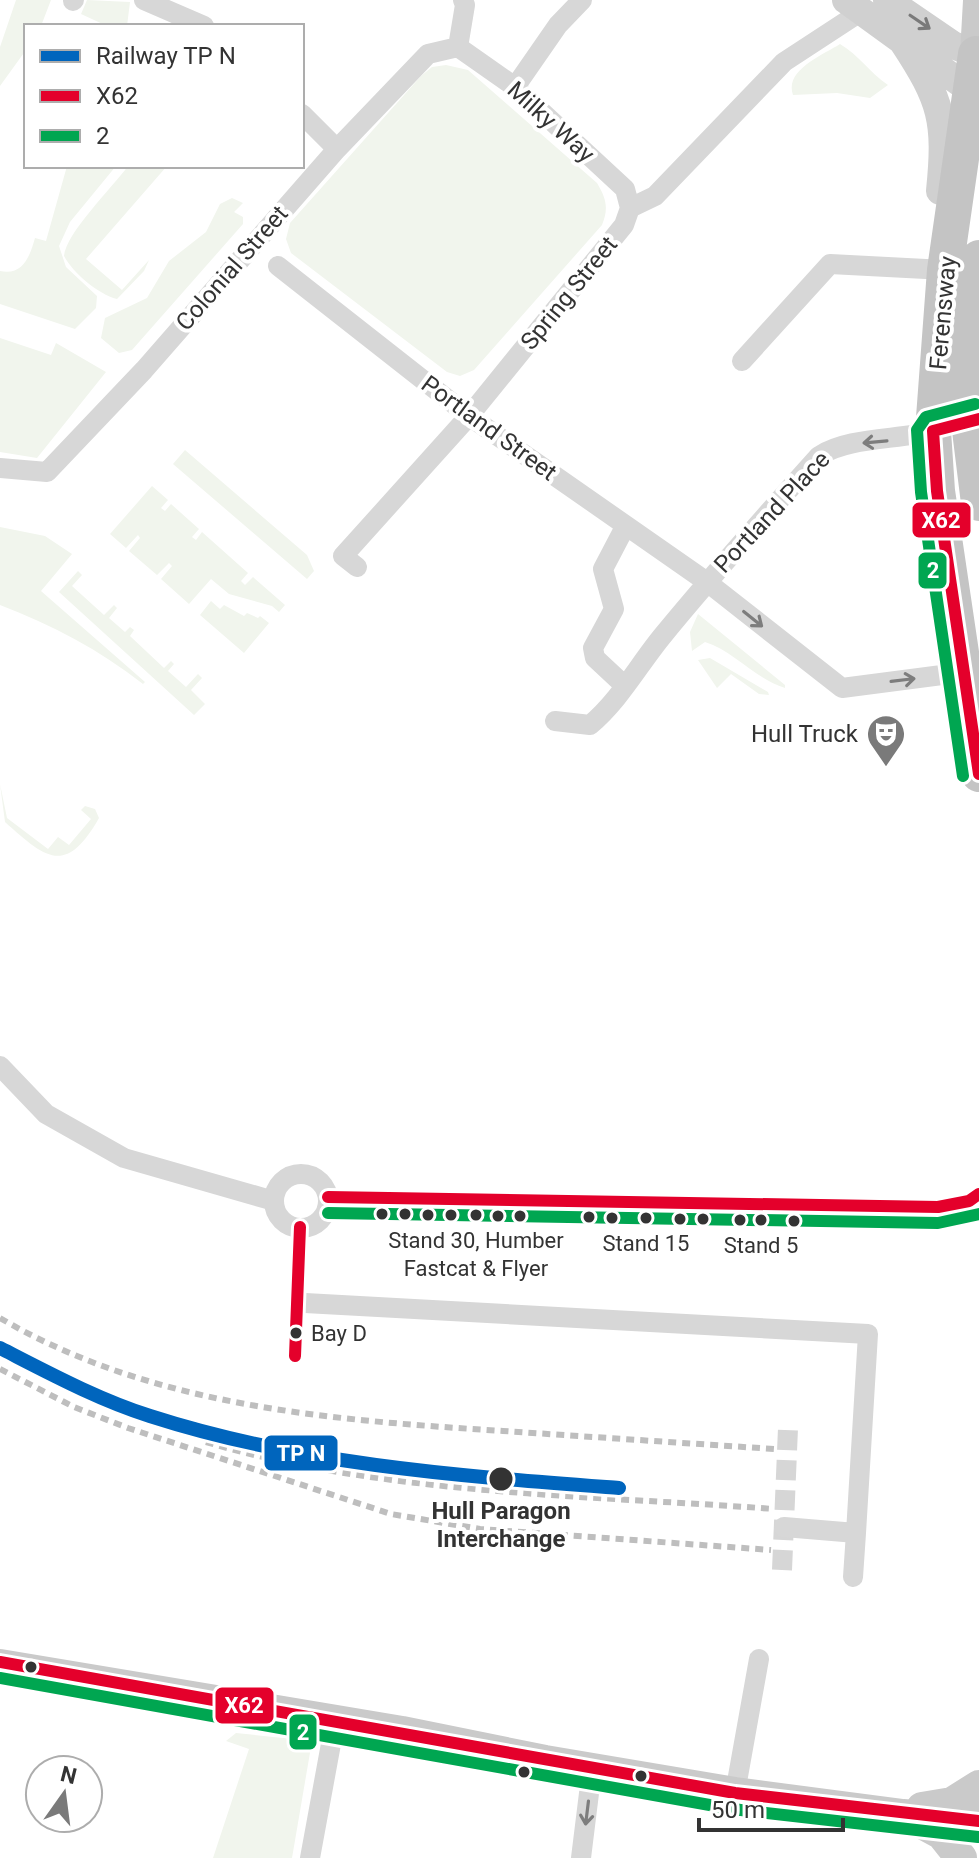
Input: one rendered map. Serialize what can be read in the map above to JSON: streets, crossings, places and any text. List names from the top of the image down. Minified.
{"streets":{"highway":["Ferensway"],"street":["Milky Way","Colonial Street","Spring Street","Portland Street","Portland Place"]},"crossings":[["Milky Way","Colonial Street"],["Milky Way","Spring Street"],["Spring Street","Portland Street"],["Ferensway","Portland Street"],["Ferensway","Portland Place"],["Portland Street","Portland Place"]],"places":{"theatre":["Hull Truck"],"other":["Stand 30, Humber Fastcat & Flyer","Stand 15","Stand 5","Bay D","Hull Paragon Interchange"]},"lines":["transit line 2","transit line X62"],"legend":["Railway TP N","X62","2"],"scale_bar":"50 m","north":"top"}
